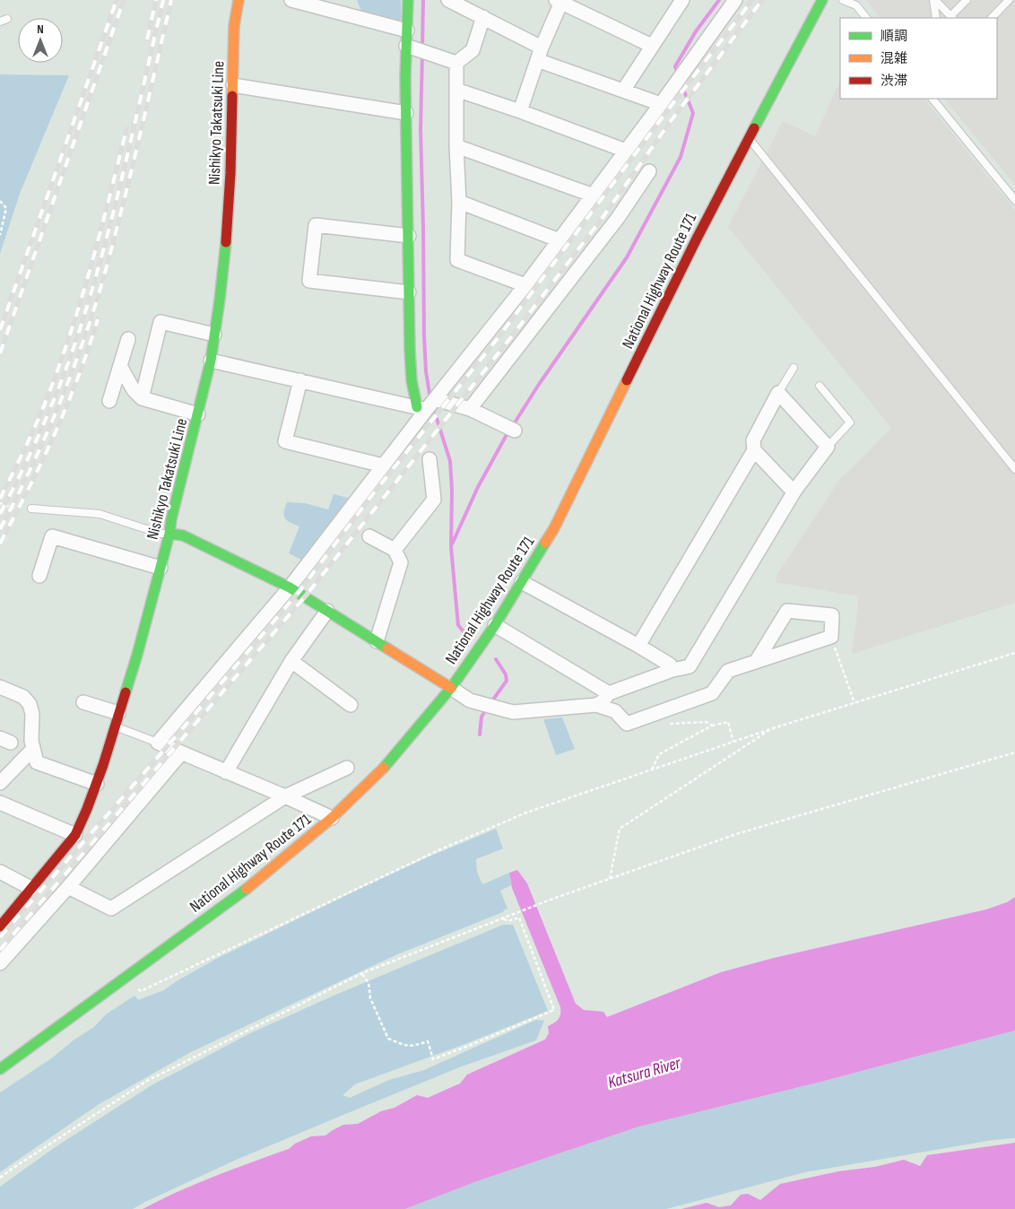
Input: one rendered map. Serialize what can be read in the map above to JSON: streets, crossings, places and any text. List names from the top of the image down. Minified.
{"streets":{"main road":["Nishikyo Takatsuki Line","National Highway Route 171"]},"water":["Katsura River"],"legend":["順調","混雑","渋滞"],"north":"top"}
